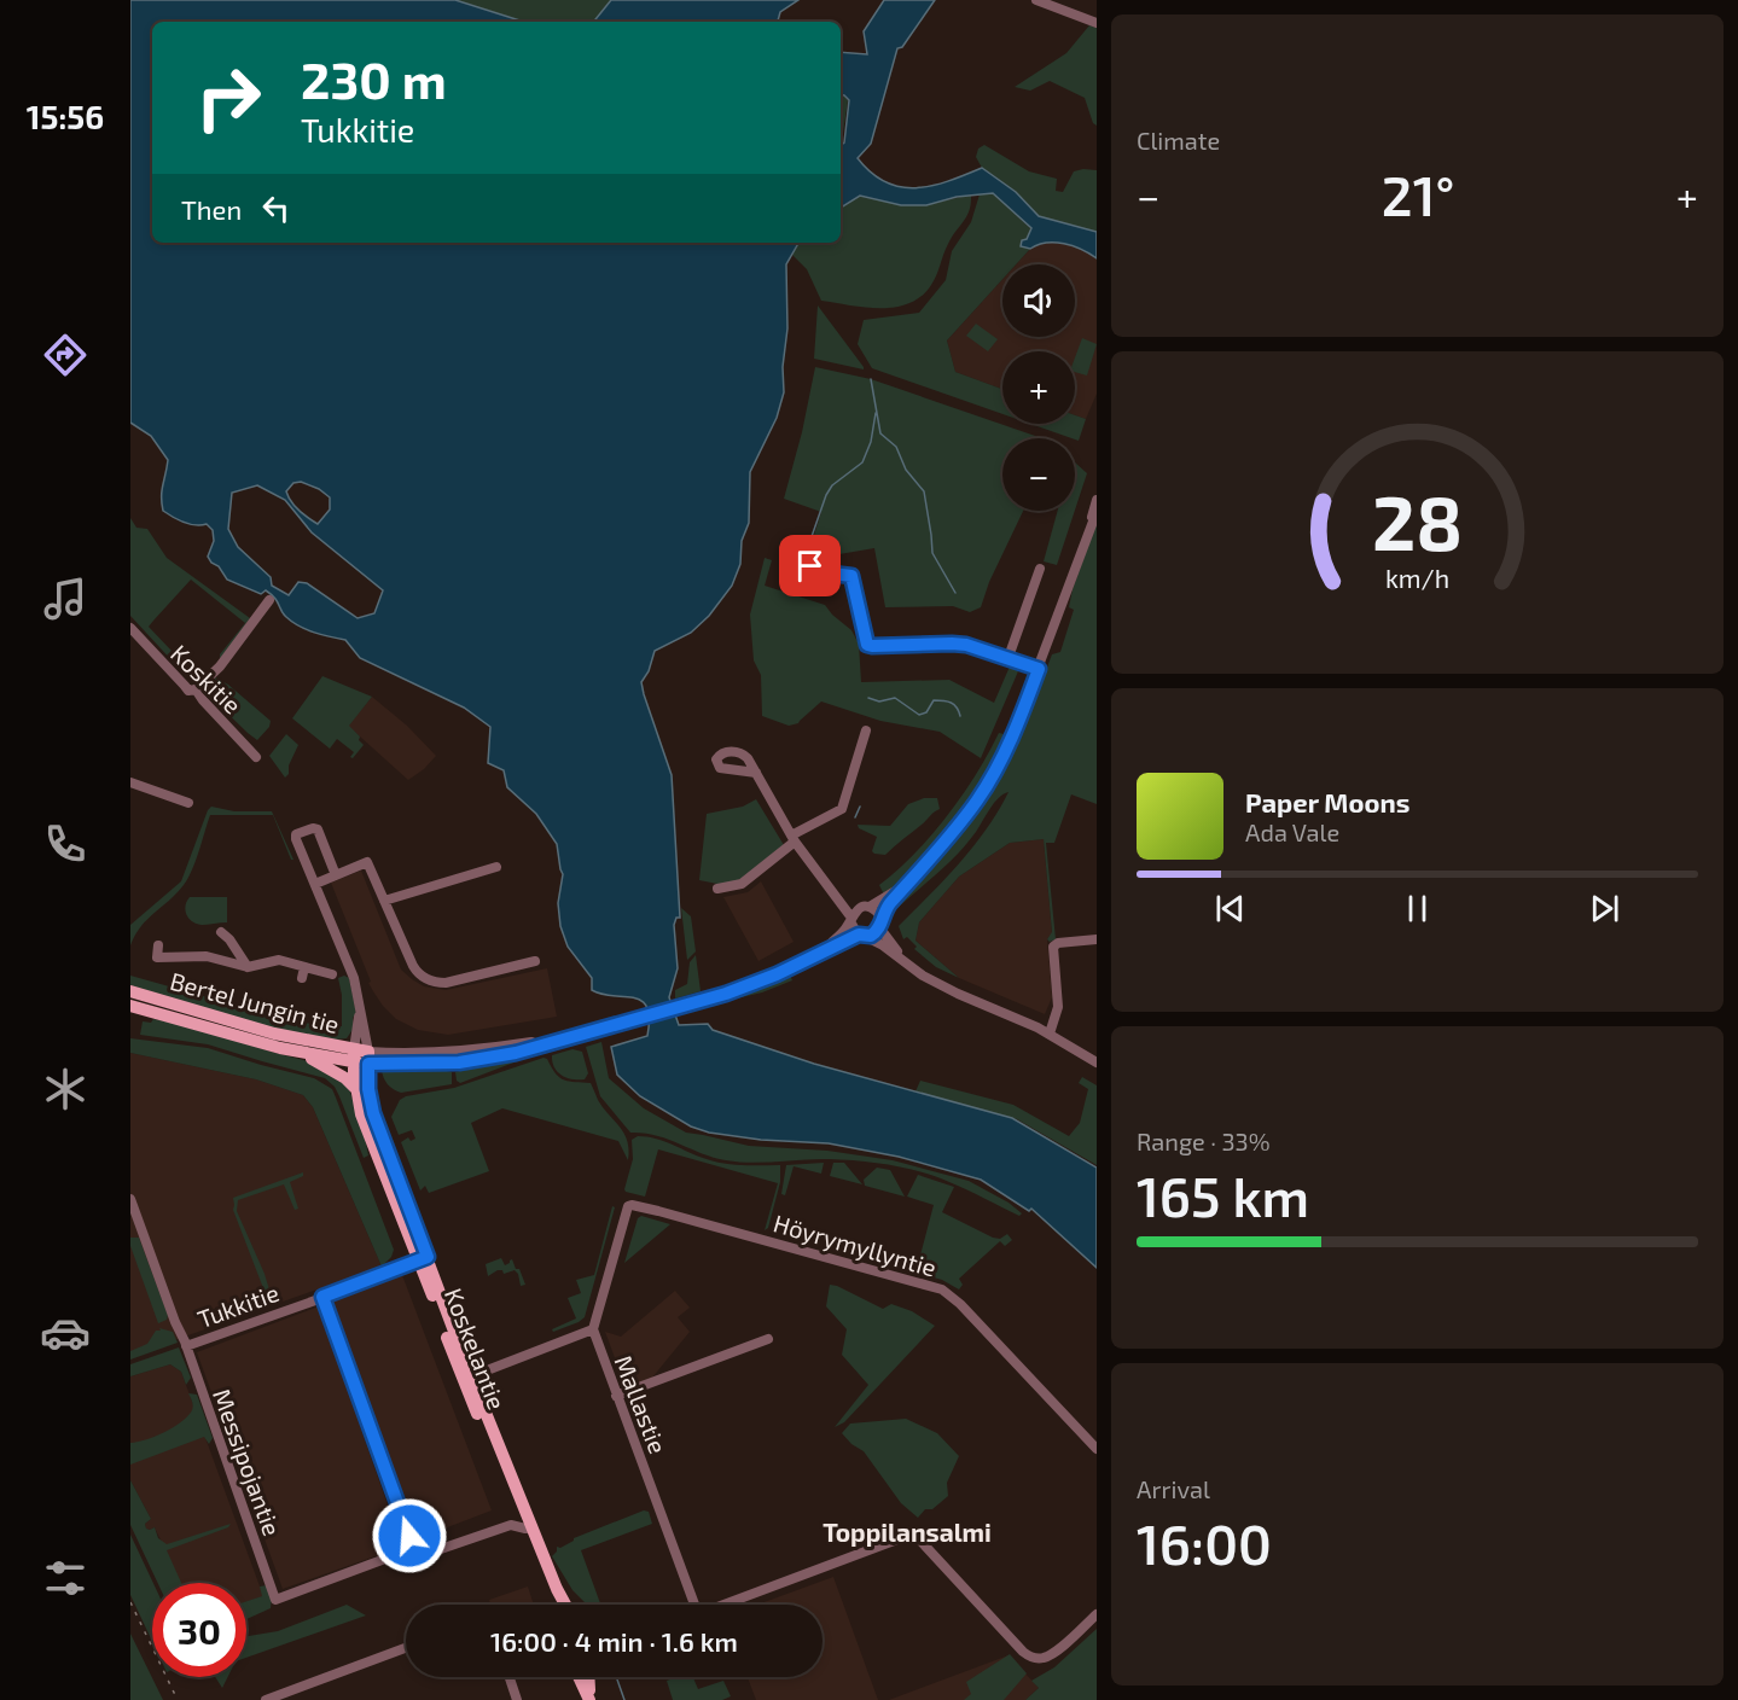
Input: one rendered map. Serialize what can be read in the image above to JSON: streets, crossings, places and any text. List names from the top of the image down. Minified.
{"streets":{"main road":["Bertel Jungin tie","Koskelantie"],"street":["Koskitie","Höyrymyllyntie","Tukkitie","Mallastie","Messipojantie"]},"crossings":[["Bertel Jungin tie","Koskelantie"],["Höyrymyllyntie","Mallastie"],["Tukkitie","Koskelantie"],["Tukkitie","Messipojantie"]],"districts":["Toppilansalmi"],"page":{"tabs":"15:56","tile":["Climate",["Range · 33%","165 km"],["Arrival","16:00"]],"turn":["230 m","Tukkitie"],"heat":["−","21°","+"],"then":"Then","map_buttons":["+","−"],"song":["Paper Moons","Ada Vale"],"limit":"30","trip":"16:00 · 4 min · 1.6 km","gauge":["28","km/h"]}}
